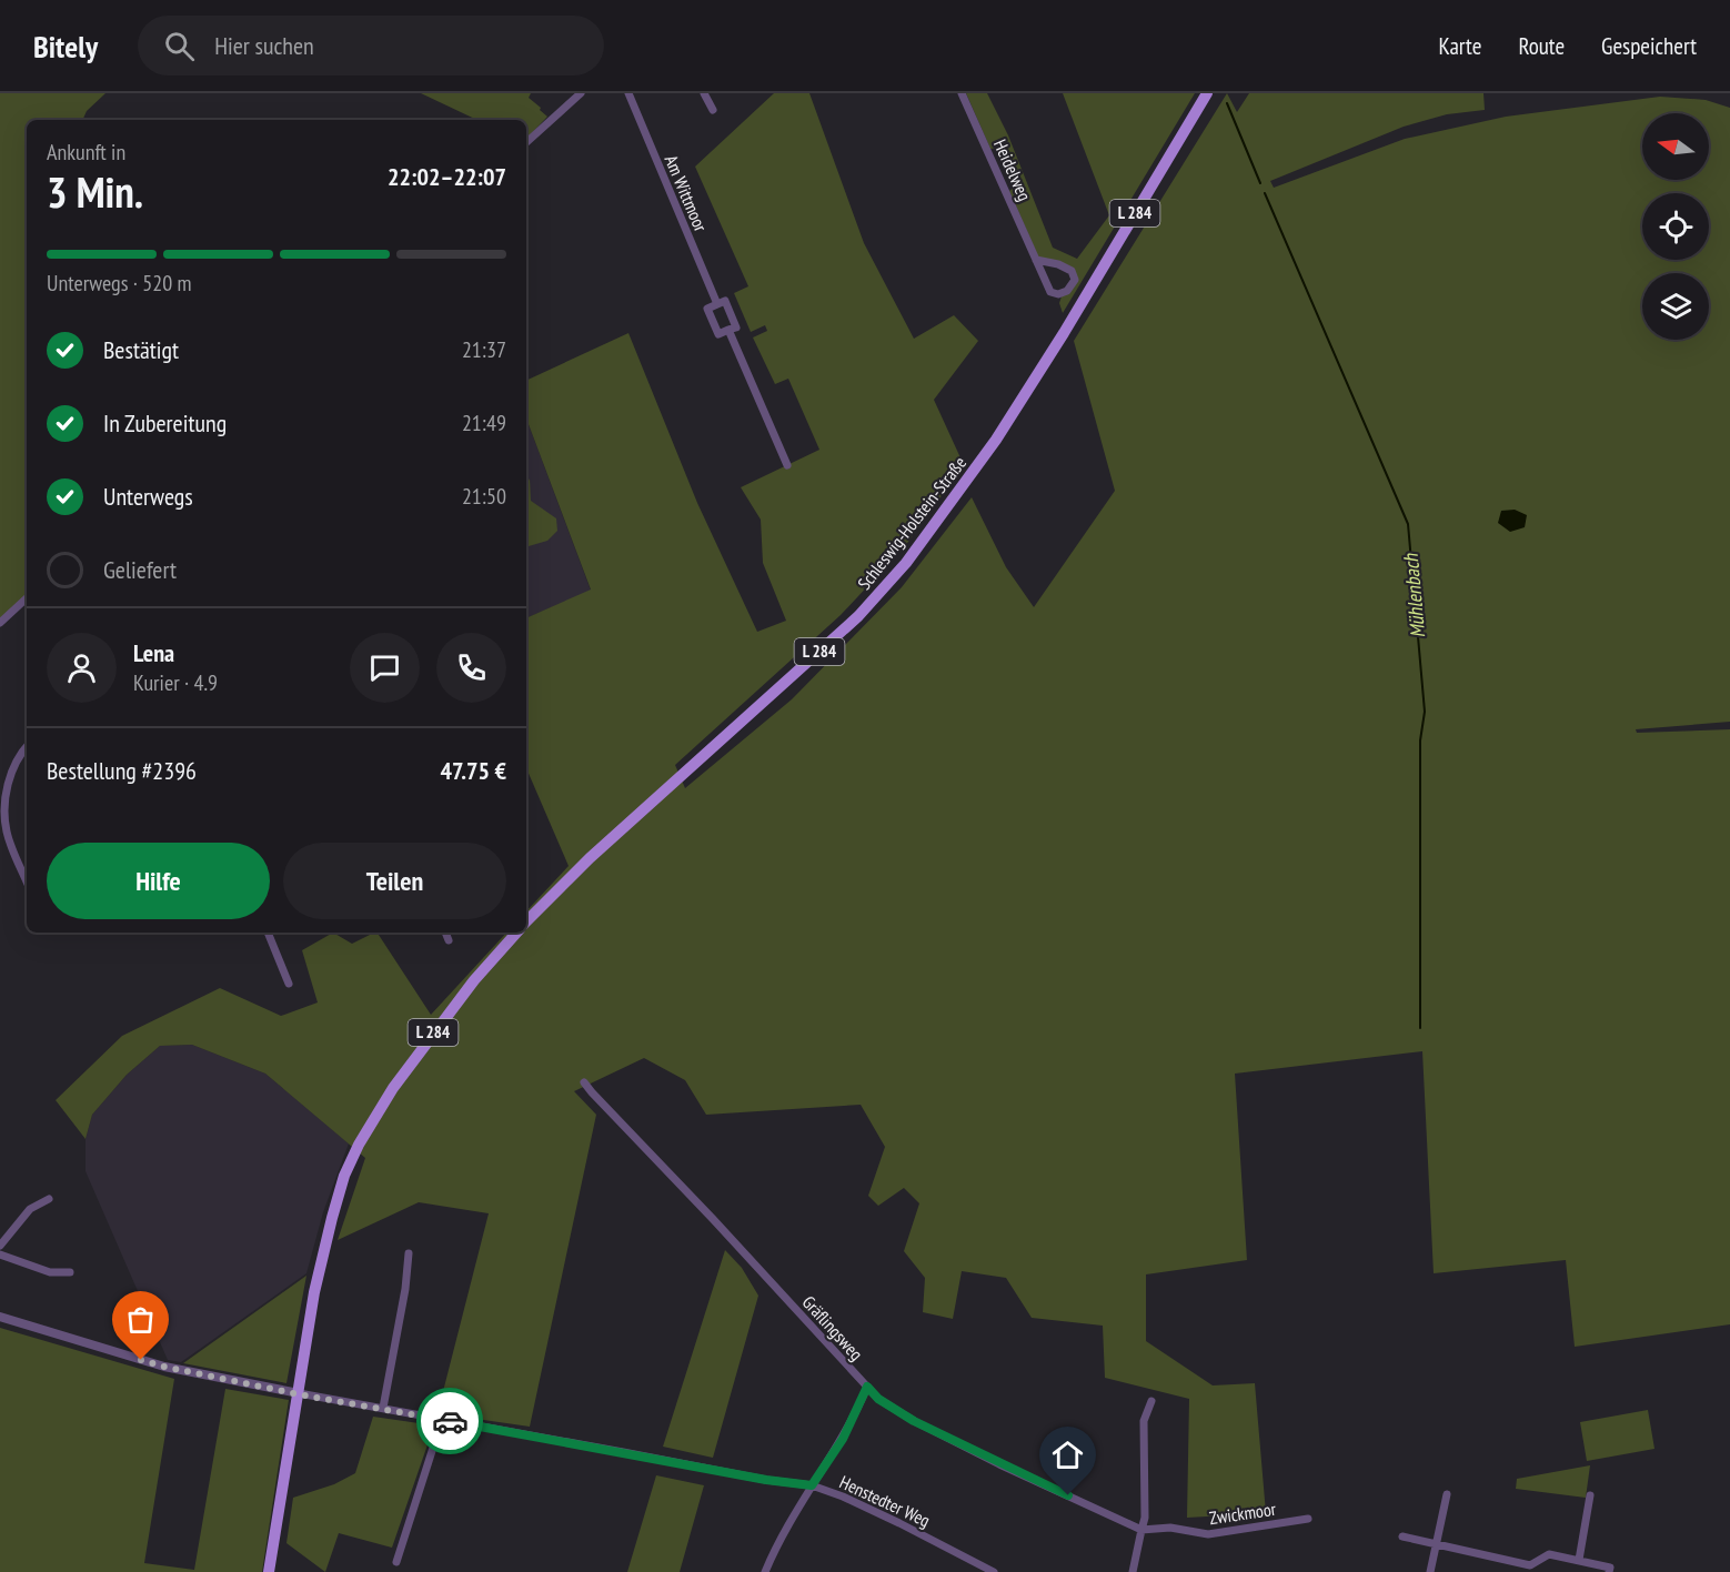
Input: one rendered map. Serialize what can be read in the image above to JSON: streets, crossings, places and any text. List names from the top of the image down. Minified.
{"streets":{"main road":["L 284","Schleswig-Holstein-Straße"],"street":["Heidelweg","Am Wittmoor","Gräflingsweg","Henstedter Weg","Zwickmoor"]},"crossings":[["L 284","Henstedter Weg"],["Gräflingsweg","Zwickmoor"]],"water":["Mühlenbach"],"north":"left","page":{"header":"Bitely","search":"Hier suchen","nav":["Karte","Route","Gespeichert"],"heading":["3 Min.","Ankunft in","22:02–22:07"],"panel":["Lena","Kurier · 4.9","Bestellung #2396","47.75 €"],"bar":"Unterwegs · 520 m","list":[["Bestätigt","21:37"],["In Zubereitung","21:49"],["Unterwegs","21:50"],"Geliefert"],"buttons":["Hilfe","Teilen"]}}
